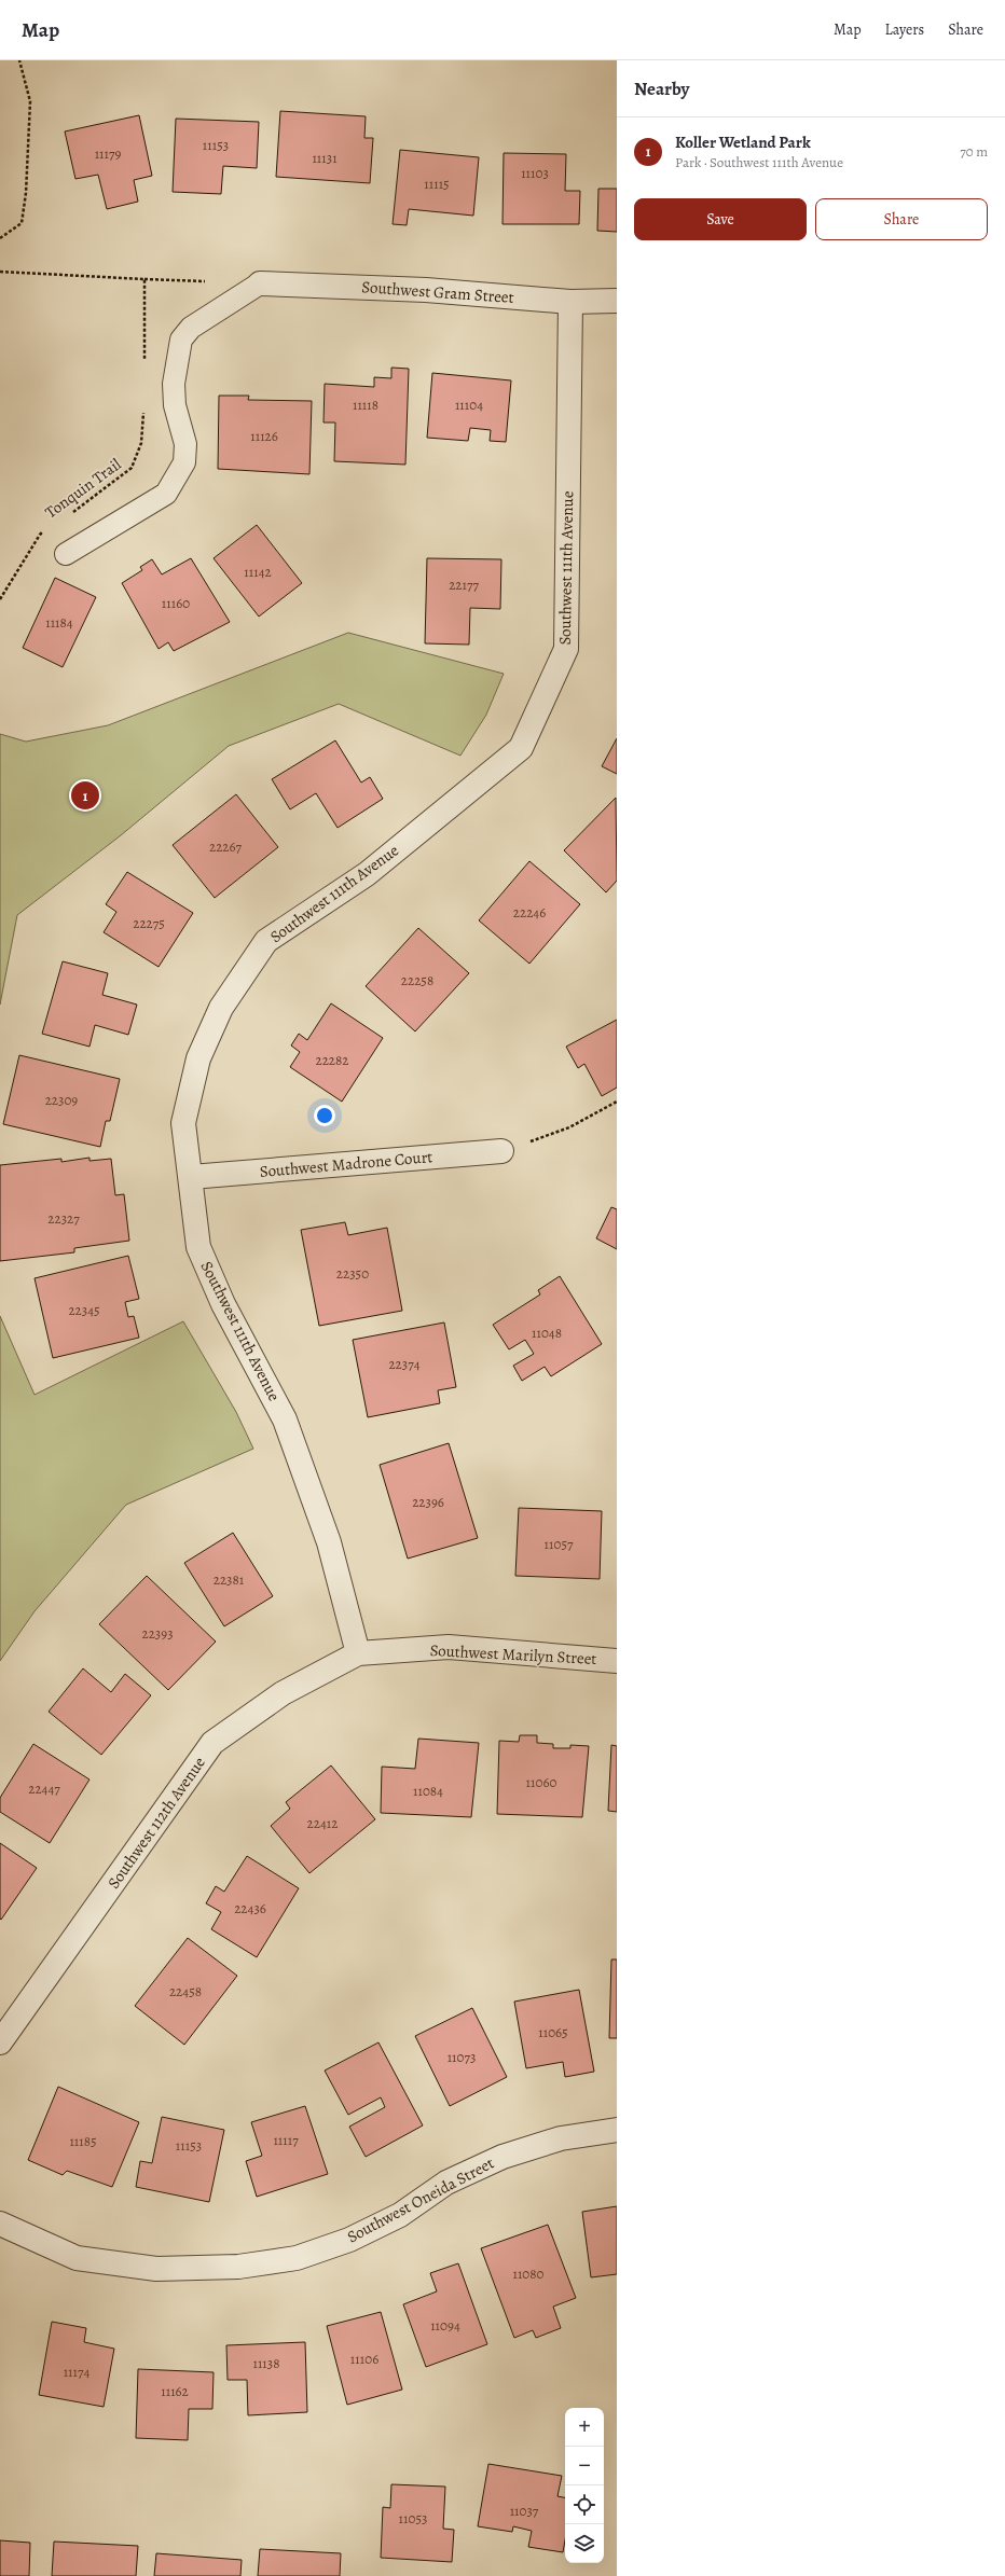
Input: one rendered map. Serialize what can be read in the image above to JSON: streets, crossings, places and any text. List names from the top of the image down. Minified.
{"streets":{"street":["Southwest Gram Street","Southwest 111th Avenue","Southwest Madrone Court","Southwest Marilyn Street","Southwest 112th Avenue","Southwest Oneida Street"],"path":["Tonquin Trail"]},"crossings":[["Southwest Gram Street","Southwest 111th Avenue"],["Southwest 111th Avenue","Southwest Madrone Court"],["Southwest 111th Avenue","Southwest Marilyn Street"],["Southwest 111th Avenue","Southwest 112th Avenue"],["Southwest Marilyn Street","Southwest 112th Avenue"]],"house_numbers":["11153","11179","11131","11103","11115","11118","11104","11126","11142","22177","11160","11184","22267","22246","22275","22258","22282","22309","22327","22350","22345","11048","22374","22396","11057","22381","22393","11060","22447","11084","22412","22436","22458","11065","11073","11117","11185","11153","11080","11094","11106","11138","11174","11162","11037","11053"],"page":{"header":"Map","nav":["Map","Layers","Share"],"heading":"Nearby","list":[{"mark":"1","name":"Koller Wetland Park","note":"Park · Southwest 111th Avenue","value":"70 m"}],"buttons":["Save","Share"],"pins":"1","map_buttons":["+","−"]}}
